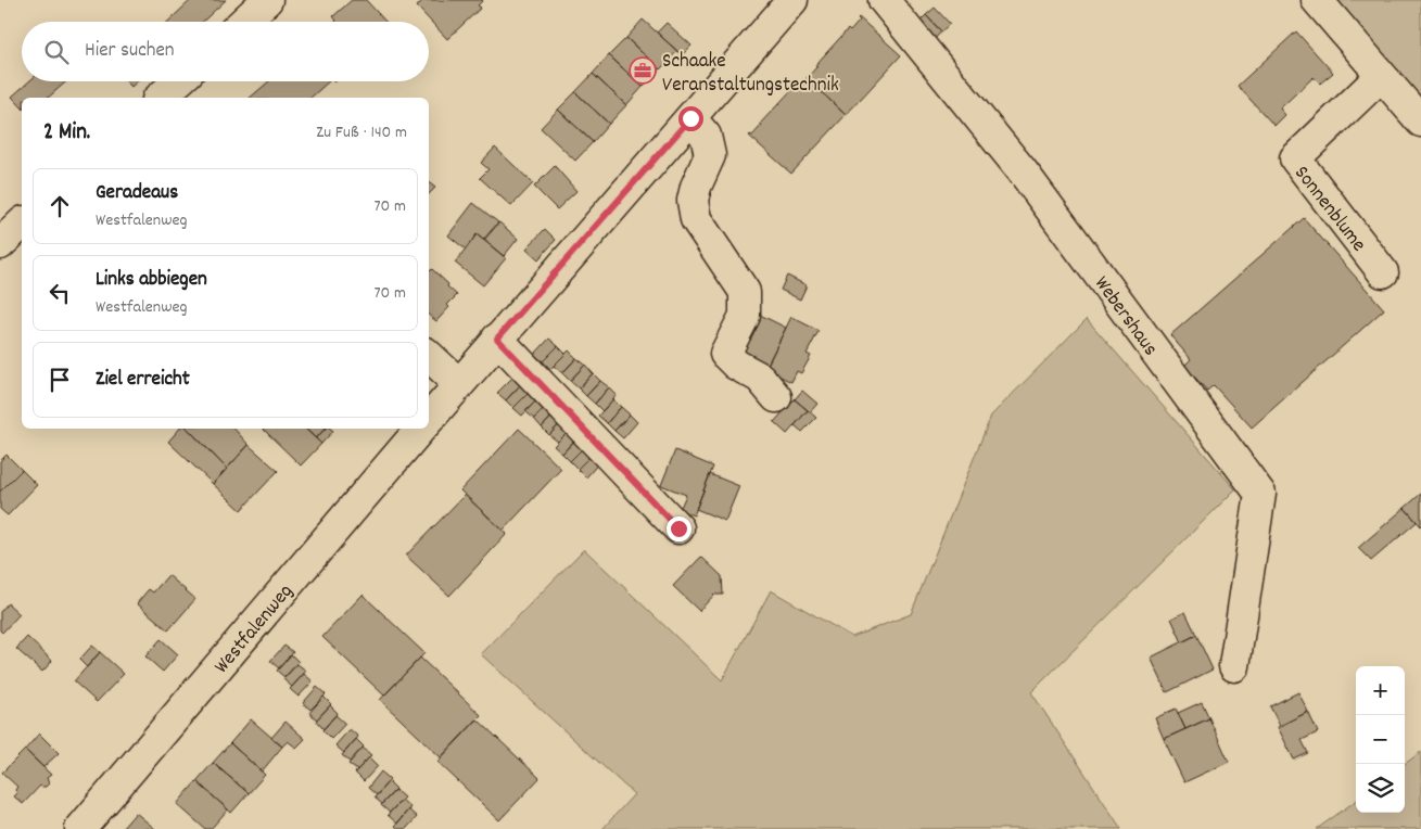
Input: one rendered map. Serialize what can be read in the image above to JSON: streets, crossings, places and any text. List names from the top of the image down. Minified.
{"streets":{"street":["Sonnenblume","Webershaus","Westfalenweg"]},"places":{"office":["Schaake Veranstaltungstechnik"]},"page":{"search":"Hier suchen","heading":["2 Min.","Zu Fuß · 140 m"],"list":[["Geradeaus","Westfalenweg","70 m"],["Links abbiegen","Westfalenweg","70 m"],"Ziel erreicht"],"map_buttons":["+","−"]}}
